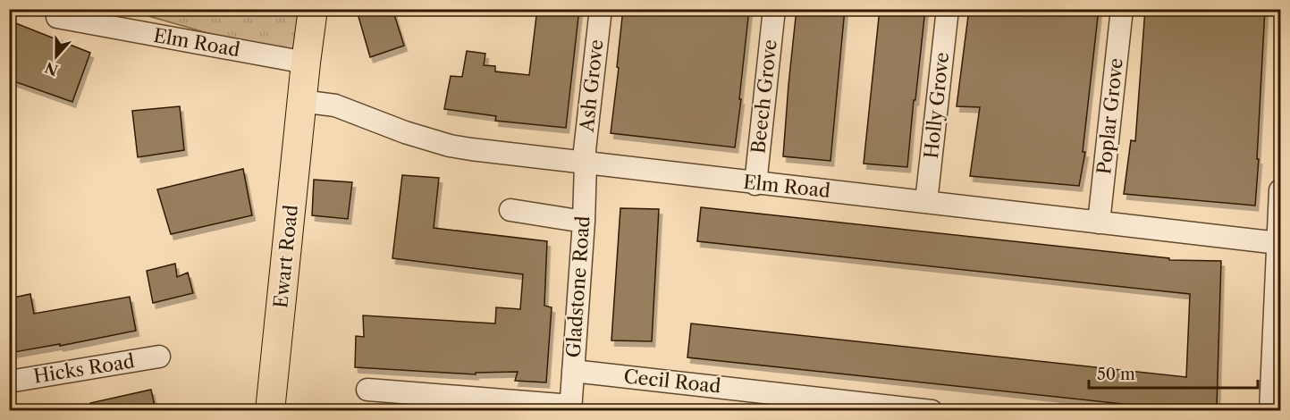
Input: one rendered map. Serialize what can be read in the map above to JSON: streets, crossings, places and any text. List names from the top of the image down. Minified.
{"streets":{"main road":["Ewart Road"],"street":["Elm Road","Ash Grove","Beech Grove","Holly Grove","Poplar Grove","Gladstone Road","Hicks Road","Cecil Road"]},"crossings":[["Elm Road","Ash Grove"],["Elm Road","Beech Grove"],["Elm Road","Holly Grove"],["Elm Road","Poplar Grove"],["Elm Road","Ewart Road"],["Elm Road","Gladstone Road"],["Ash Grove","Gladstone Road"],["Gladstone Road","Cecil Road"]],"scale_bar":"50 m","north":"bottom"}
